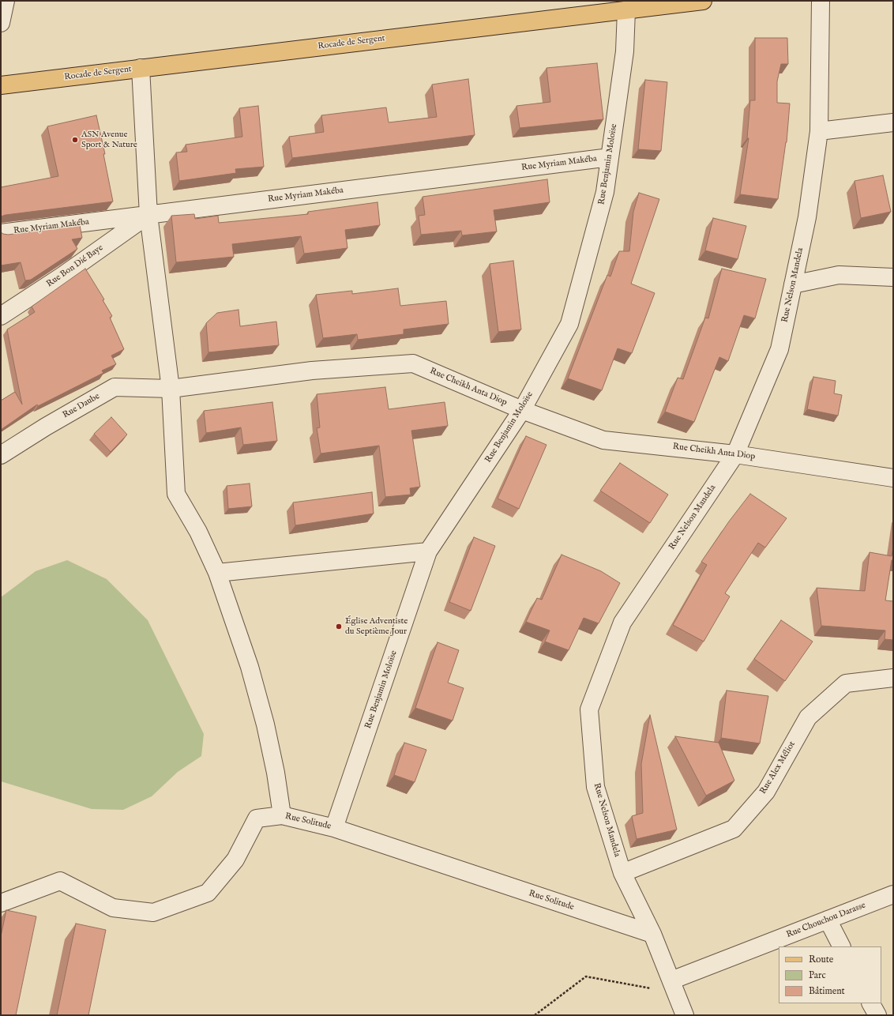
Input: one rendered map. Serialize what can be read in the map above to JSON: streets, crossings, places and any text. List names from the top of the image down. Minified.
{"streets":{"main road":["Rocade de Sergent"],"street":["Rue Myriam Makéba","Rue Benjamin Moloïse","Rue Bon Dié Baye","Rue Nelson Mandela","Rue Cheikh Anta Diop","Rue Daube","Rue Alex Méliot","Rue Solitude","Rue Chouchou Darasse"]},"crossings":[["Rocade de Sergent","Rue Benjamin Moloïse"],["Rue Myriam Makéba","Rue Benjamin Moloïse"],["Rue Myriam Makéba","Rue Bon Dié Baye"],["Rue Benjamin Moloïse","Rue Cheikh Anta Diop"],["Rue Benjamin Moloïse","Rue Solitude"],["Rue Nelson Mandela","Rue Cheikh Anta Diop"],["Rue Nelson Mandela","Rue Alex Méliot"],["Rue Nelson Mandela","Rue Solitude"],["Rue Nelson Mandela","Rue Chouchou Darasse"],["Rue Cheikh Anta Diop","Rue Daube"]],"places":["ASN Avenue Sport & Nature","Église Adventiste du Septième Jour"],"legend":["Route","Parc","Bâtiment"]}
